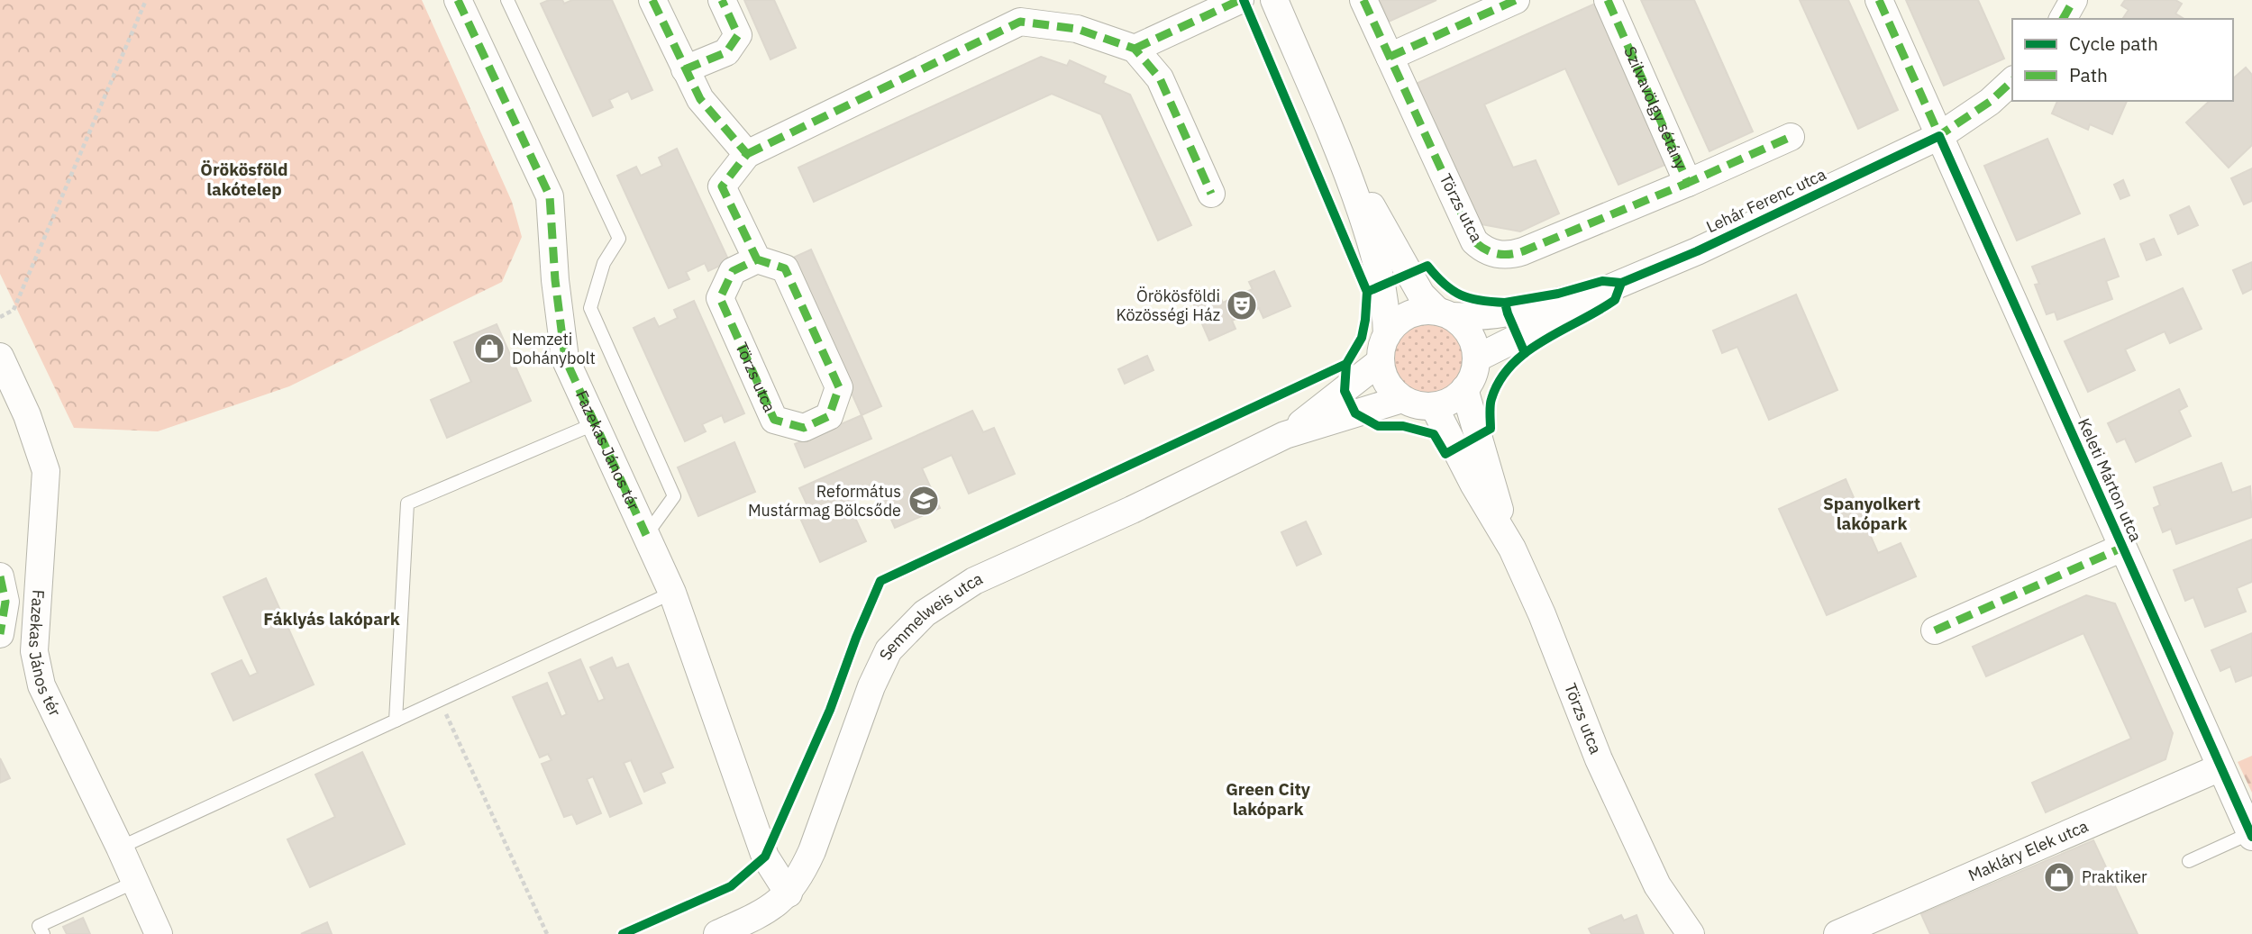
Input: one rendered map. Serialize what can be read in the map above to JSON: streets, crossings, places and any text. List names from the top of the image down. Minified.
{"streets":{"street":["Szilvavölgy sétány","Lehár Ferenc utca","Törzs utca","Fazekas János tér","Keleti Márton utca","Semmelweis utca","Makláry Elek utca"]},"crossings":[["Szilvavölgy sétány","Törzs utca"],["Lehár Ferenc utca","Törzs utca"],["Lehár Ferenc utca","Keleti Márton utca"],["Lehár Ferenc utca","Semmelweis utca"],["Törzs utca","Semmelweis utca"],["Fazekas János tér","Semmelweis utca"],["Keleti Márton utca","Makláry Elek utca"]],"districts":["Örökösföld lakótelep","Spanyolkert lakópark","Fáklyás lakópark","Green City lakópark"],"places":{"theatre":["Örökösföldi Közösségi Ház"],"shop":["Nemzeti Dohánybolt","Praktiker"],"school or university":["Református Mustármag Bölcsőde"]},"legend":["Cycle path","Path"]}
